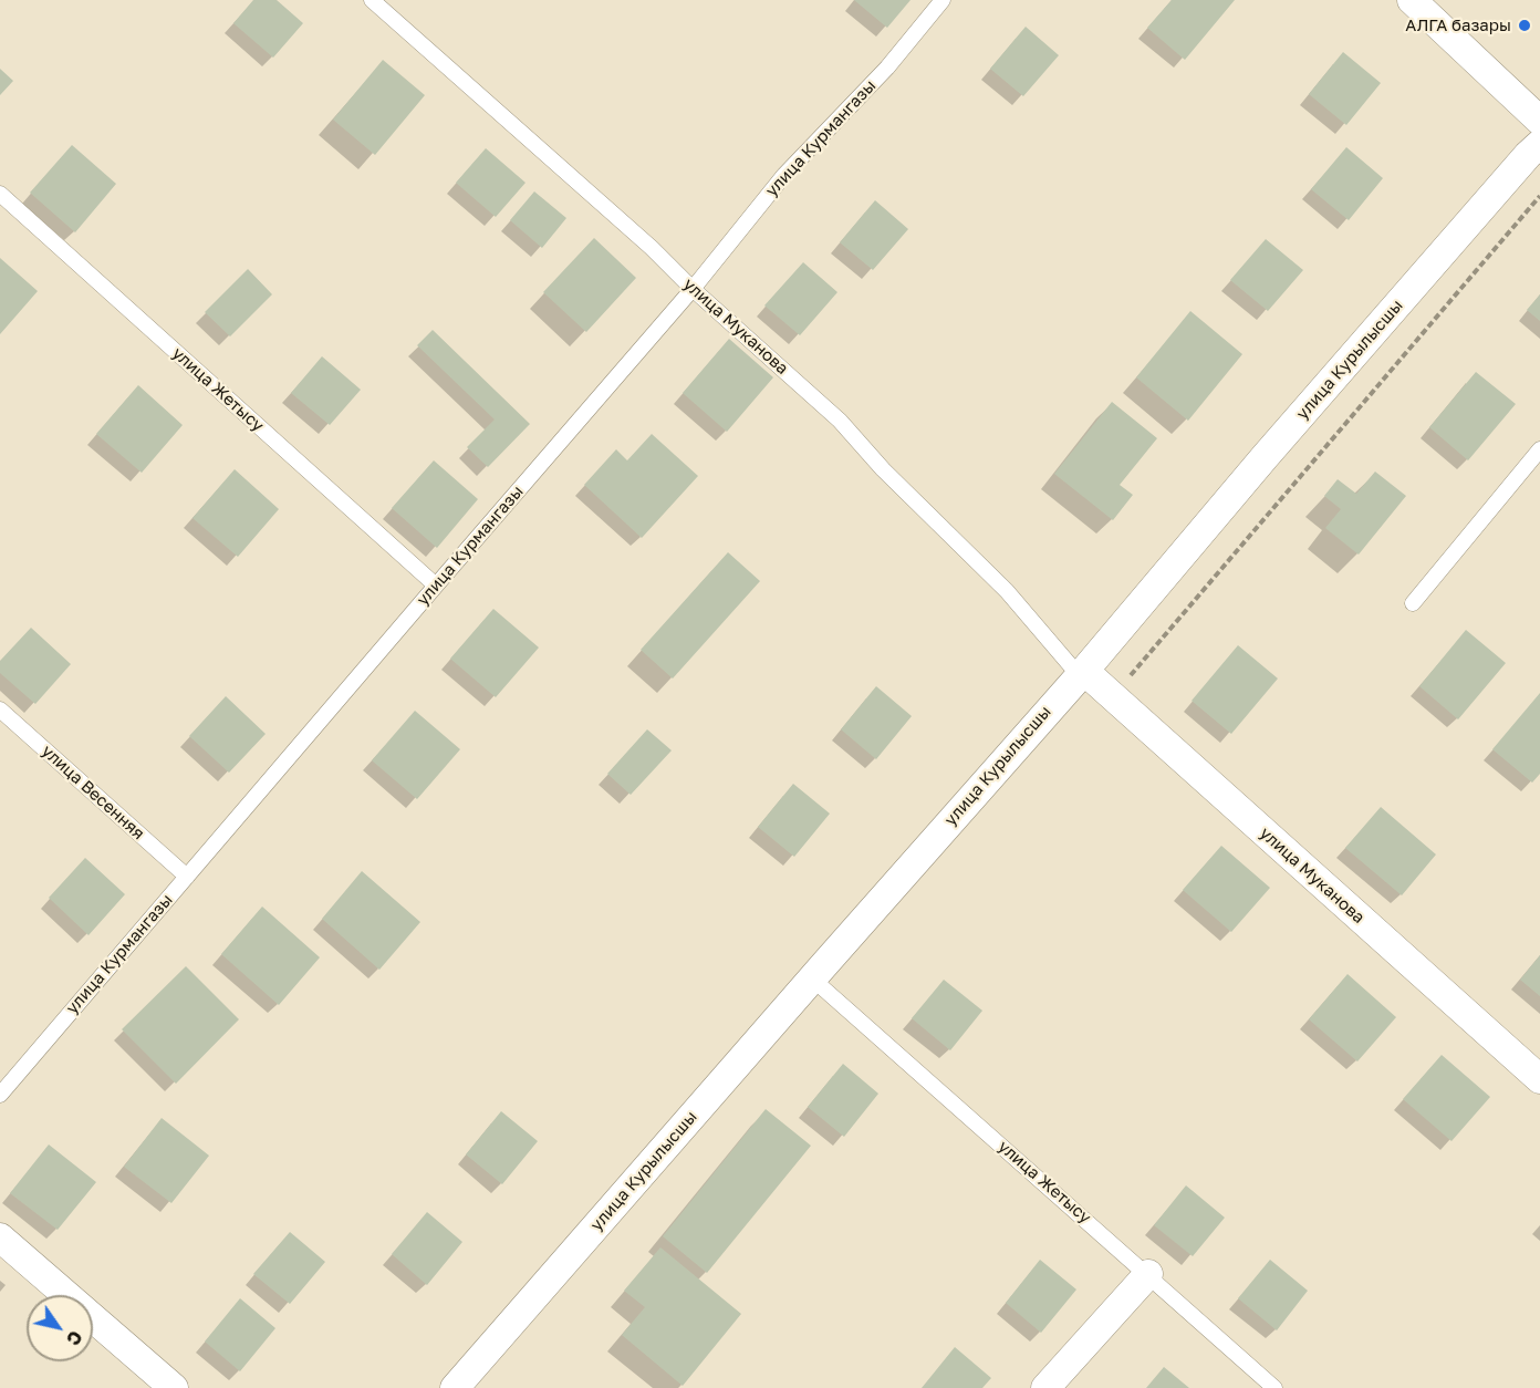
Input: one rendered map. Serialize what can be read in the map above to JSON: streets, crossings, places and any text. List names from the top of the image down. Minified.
{"streets":{"street":["улица Муканова","улица Курылысшы"],"lane":["улица Курмангазы","улица Жетысу","улица Весенняя"]},"crossings":[["улица Курмангазы","улица Муканова"],["улица Курмангазы","улица Жетысу"],["улица Курмангазы","улица Весенняя"],["улица Муканова","улица Курылысшы"],["улица Курылысшы","улица Жетысу"]],"places":["АЛГА базары"],"north":"bottom right"}
